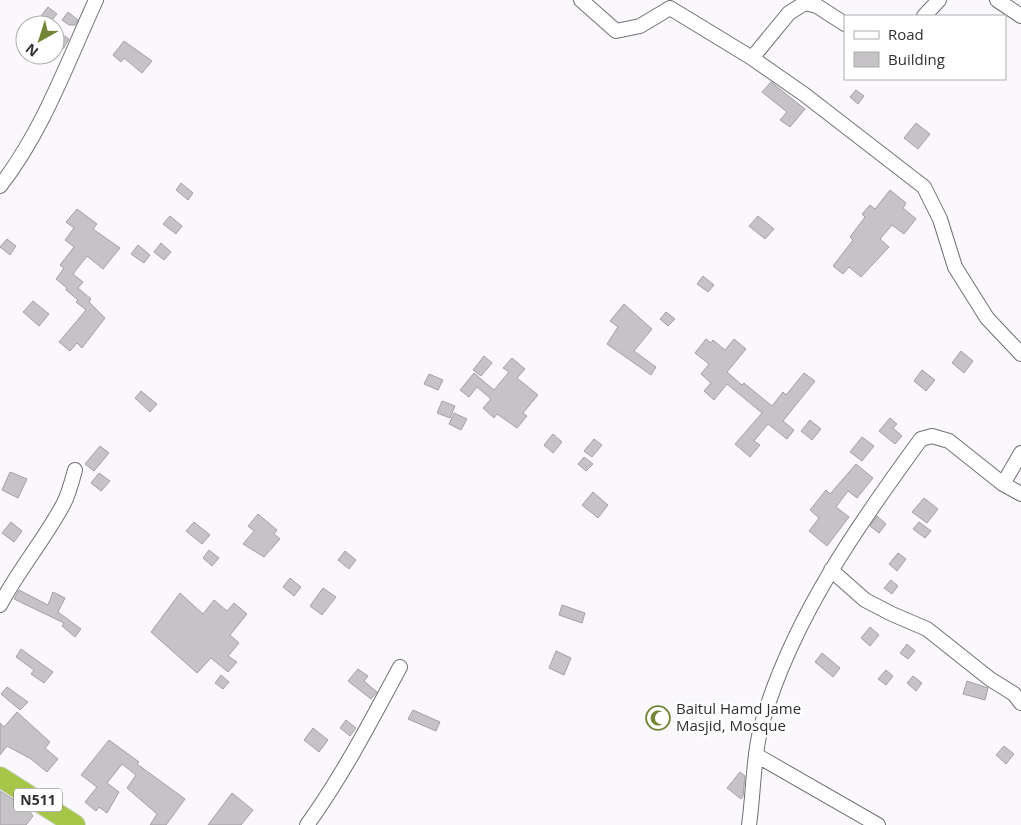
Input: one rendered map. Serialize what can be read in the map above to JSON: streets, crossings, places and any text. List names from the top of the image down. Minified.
{"streets":{"highway":["N511"]},"places":{"mosque":["Baitul Hamd Jame Masjid, Mosque"]},"legend":["Road","Building"],"north":"bottom left"}
